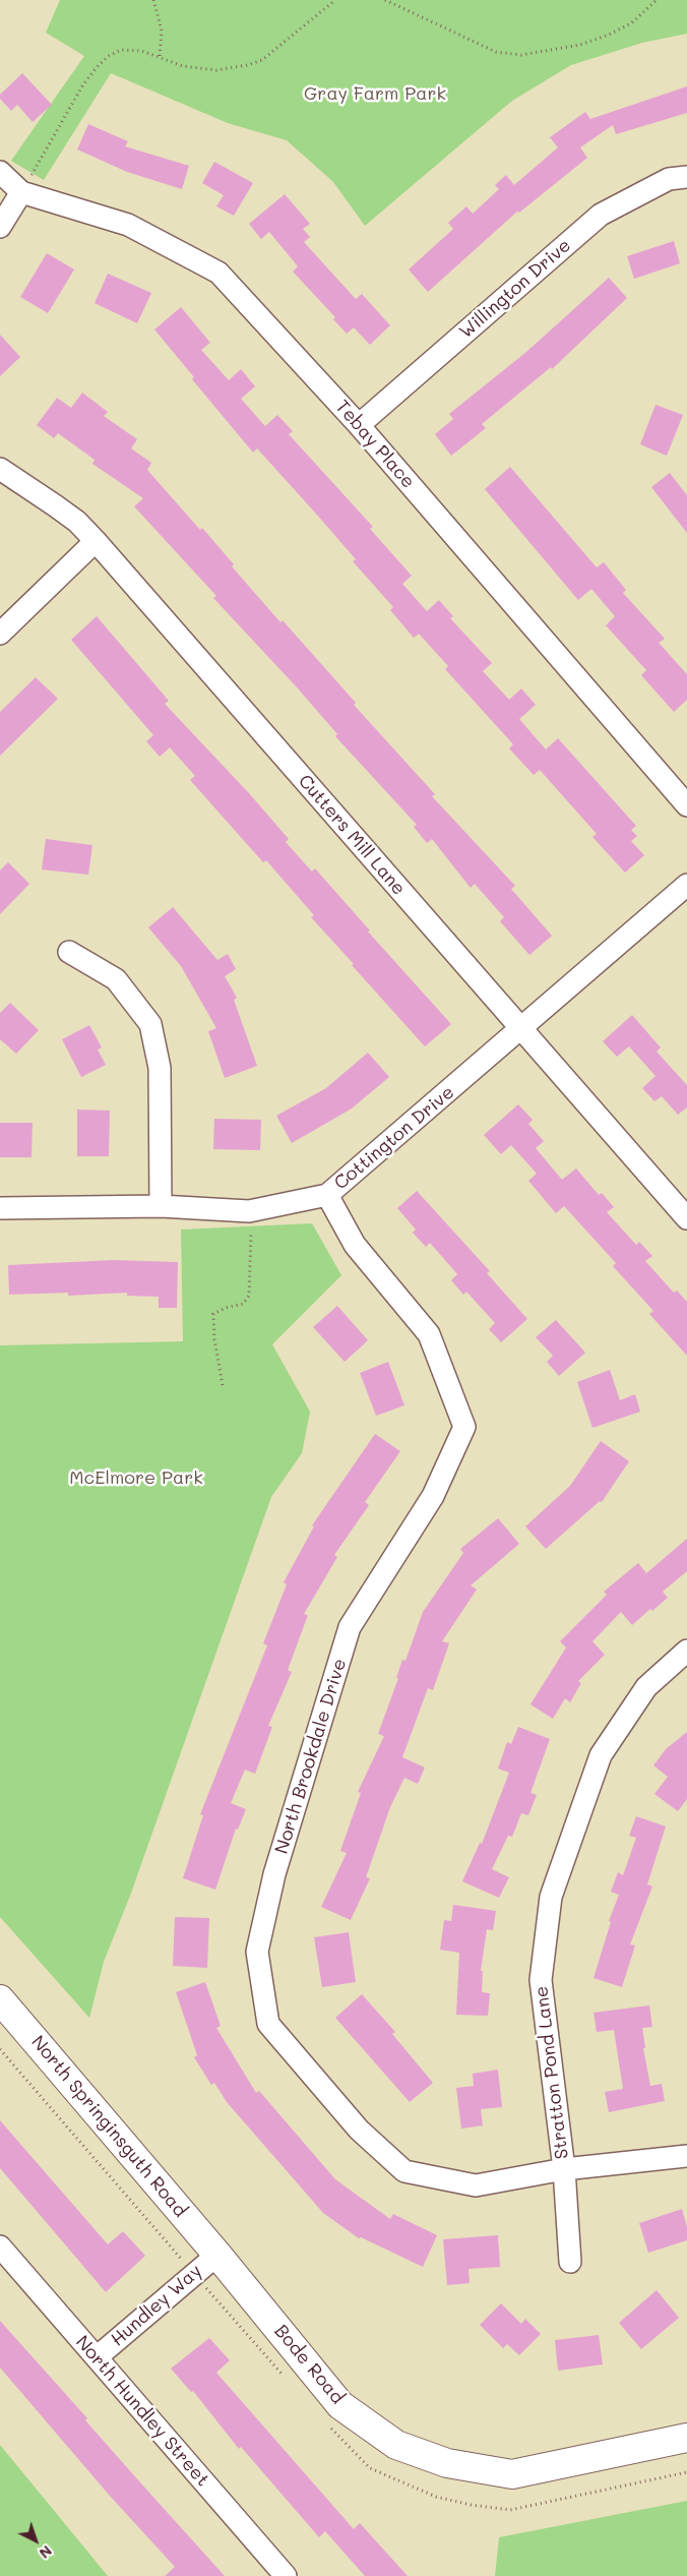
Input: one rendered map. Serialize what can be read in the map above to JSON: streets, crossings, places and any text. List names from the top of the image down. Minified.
{"streets":{"street":["Willington Drive","Tebay Place","Cutters Mill Lane","Cottington Drive","North Brookdale Drive","Stratton Pond Lane","North Springinsguth Road","Hundley Way","Bode Road","North Hundley Street"]},"crossings":[["Willington Drive","Tebay Place"],["Cutters Mill Lane","Cottington Drive"],["Cottington Drive","North Brookdale Drive"],["North Brookdale Drive","Stratton Pond Lane"],["North Springinsguth Road","Hundley Way"],["North Springinsguth Road","Bode Road"],["Hundley Way","Bode Road"],["Hundley Way","North Hundley Street"]],"parks":["Gray Farm Park","McElmore Park"],"north":"bottom right"}
